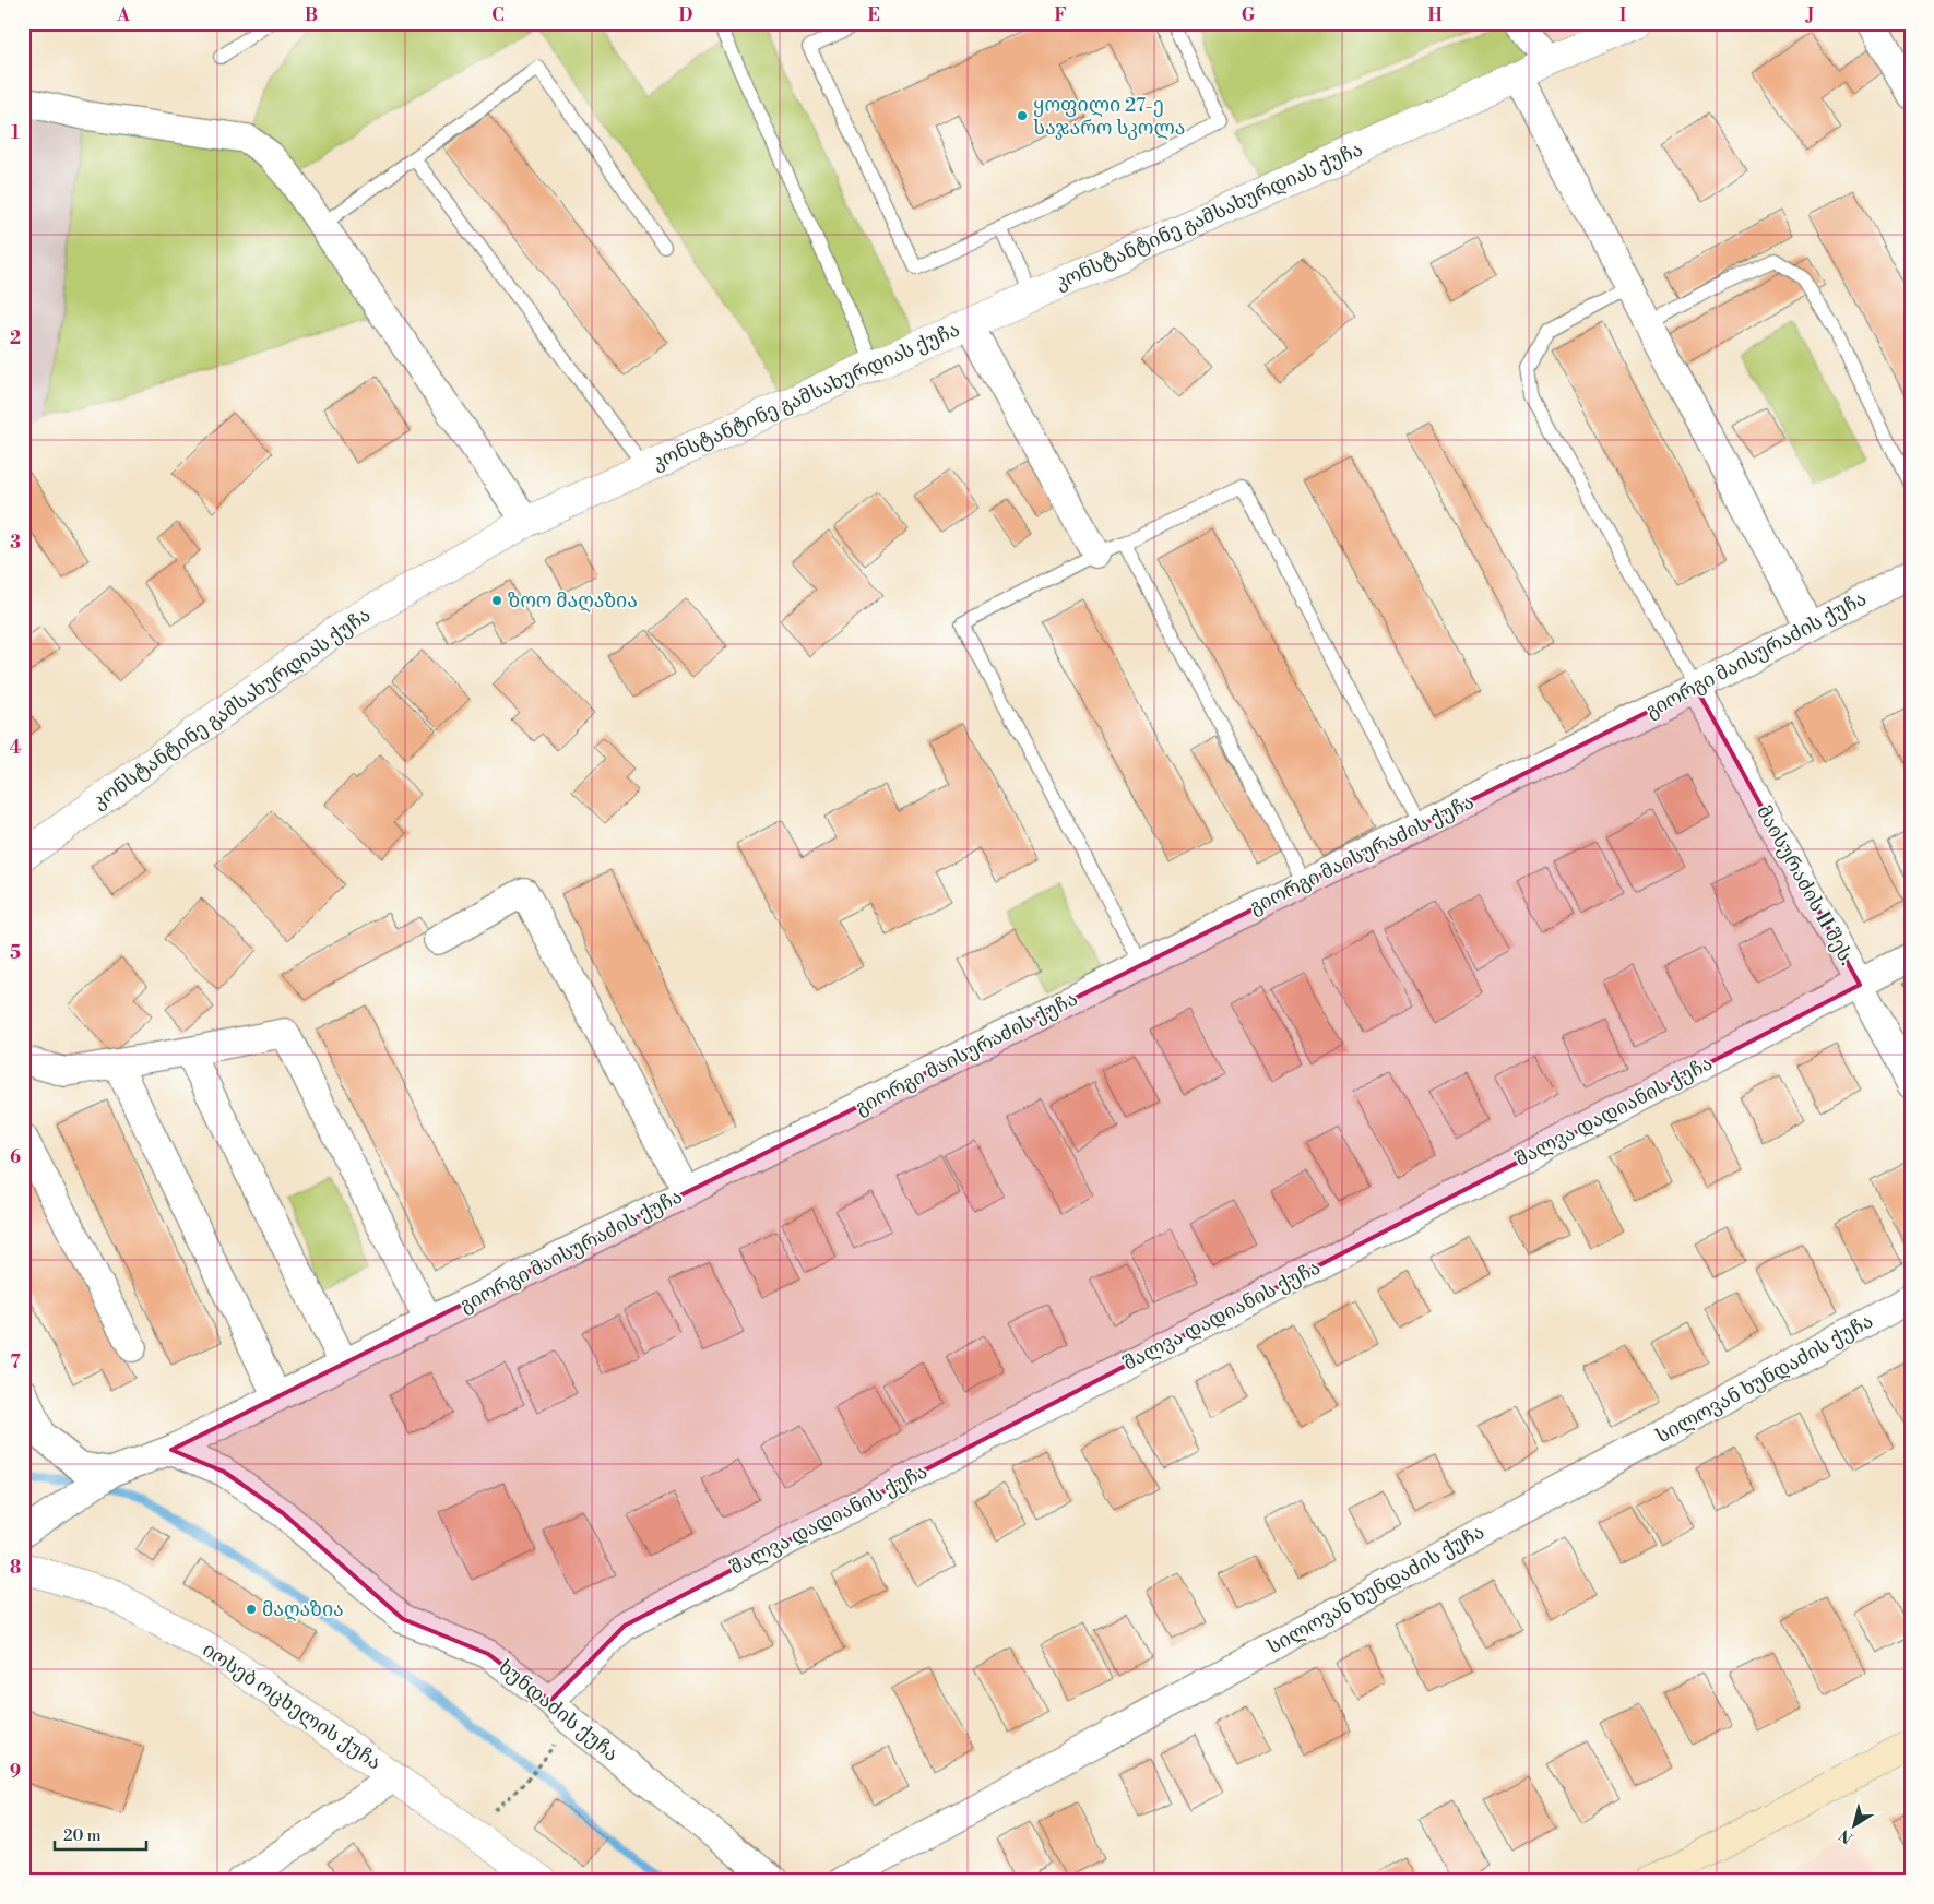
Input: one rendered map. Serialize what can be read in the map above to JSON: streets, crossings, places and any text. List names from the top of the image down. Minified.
{"streets":{"street":["კონსტანტინე გამსახურდიას ქუჩა","გიორგი მაისურაძის ქუჩა","მაისურაძის II შეს.","შალვა დადიანის ქუჩა","სილოვან ხუნდაძის ქუჩა","იოსებ ოცხელის ქუჩა","ხუნდაძის ქუჩა"]},"crossings":[["გიორგი მაისურაძის ქუჩა","მაისურაძის II შეს."],["გიორგი მაისურაძის ქუჩა","ხუნდაძის ქუჩა"],["მაისურაძის II შეს.","შალვა დადიანის ქუჩა"],["შალვა დადიანის ქუჩა","ხუნდაძის ქუჩა"]],"places":["ყოფილი 27-ე საჯარო სკოლა","ზოო მაღაზია","მაღაზია"],"scale_bar":"20 m","north":"bottom left","grid":{"columns":["A","B","C","D","E","F","G","H","I","J"],"rows":["1","2","3","4","5","6","7","8","9"]}}
